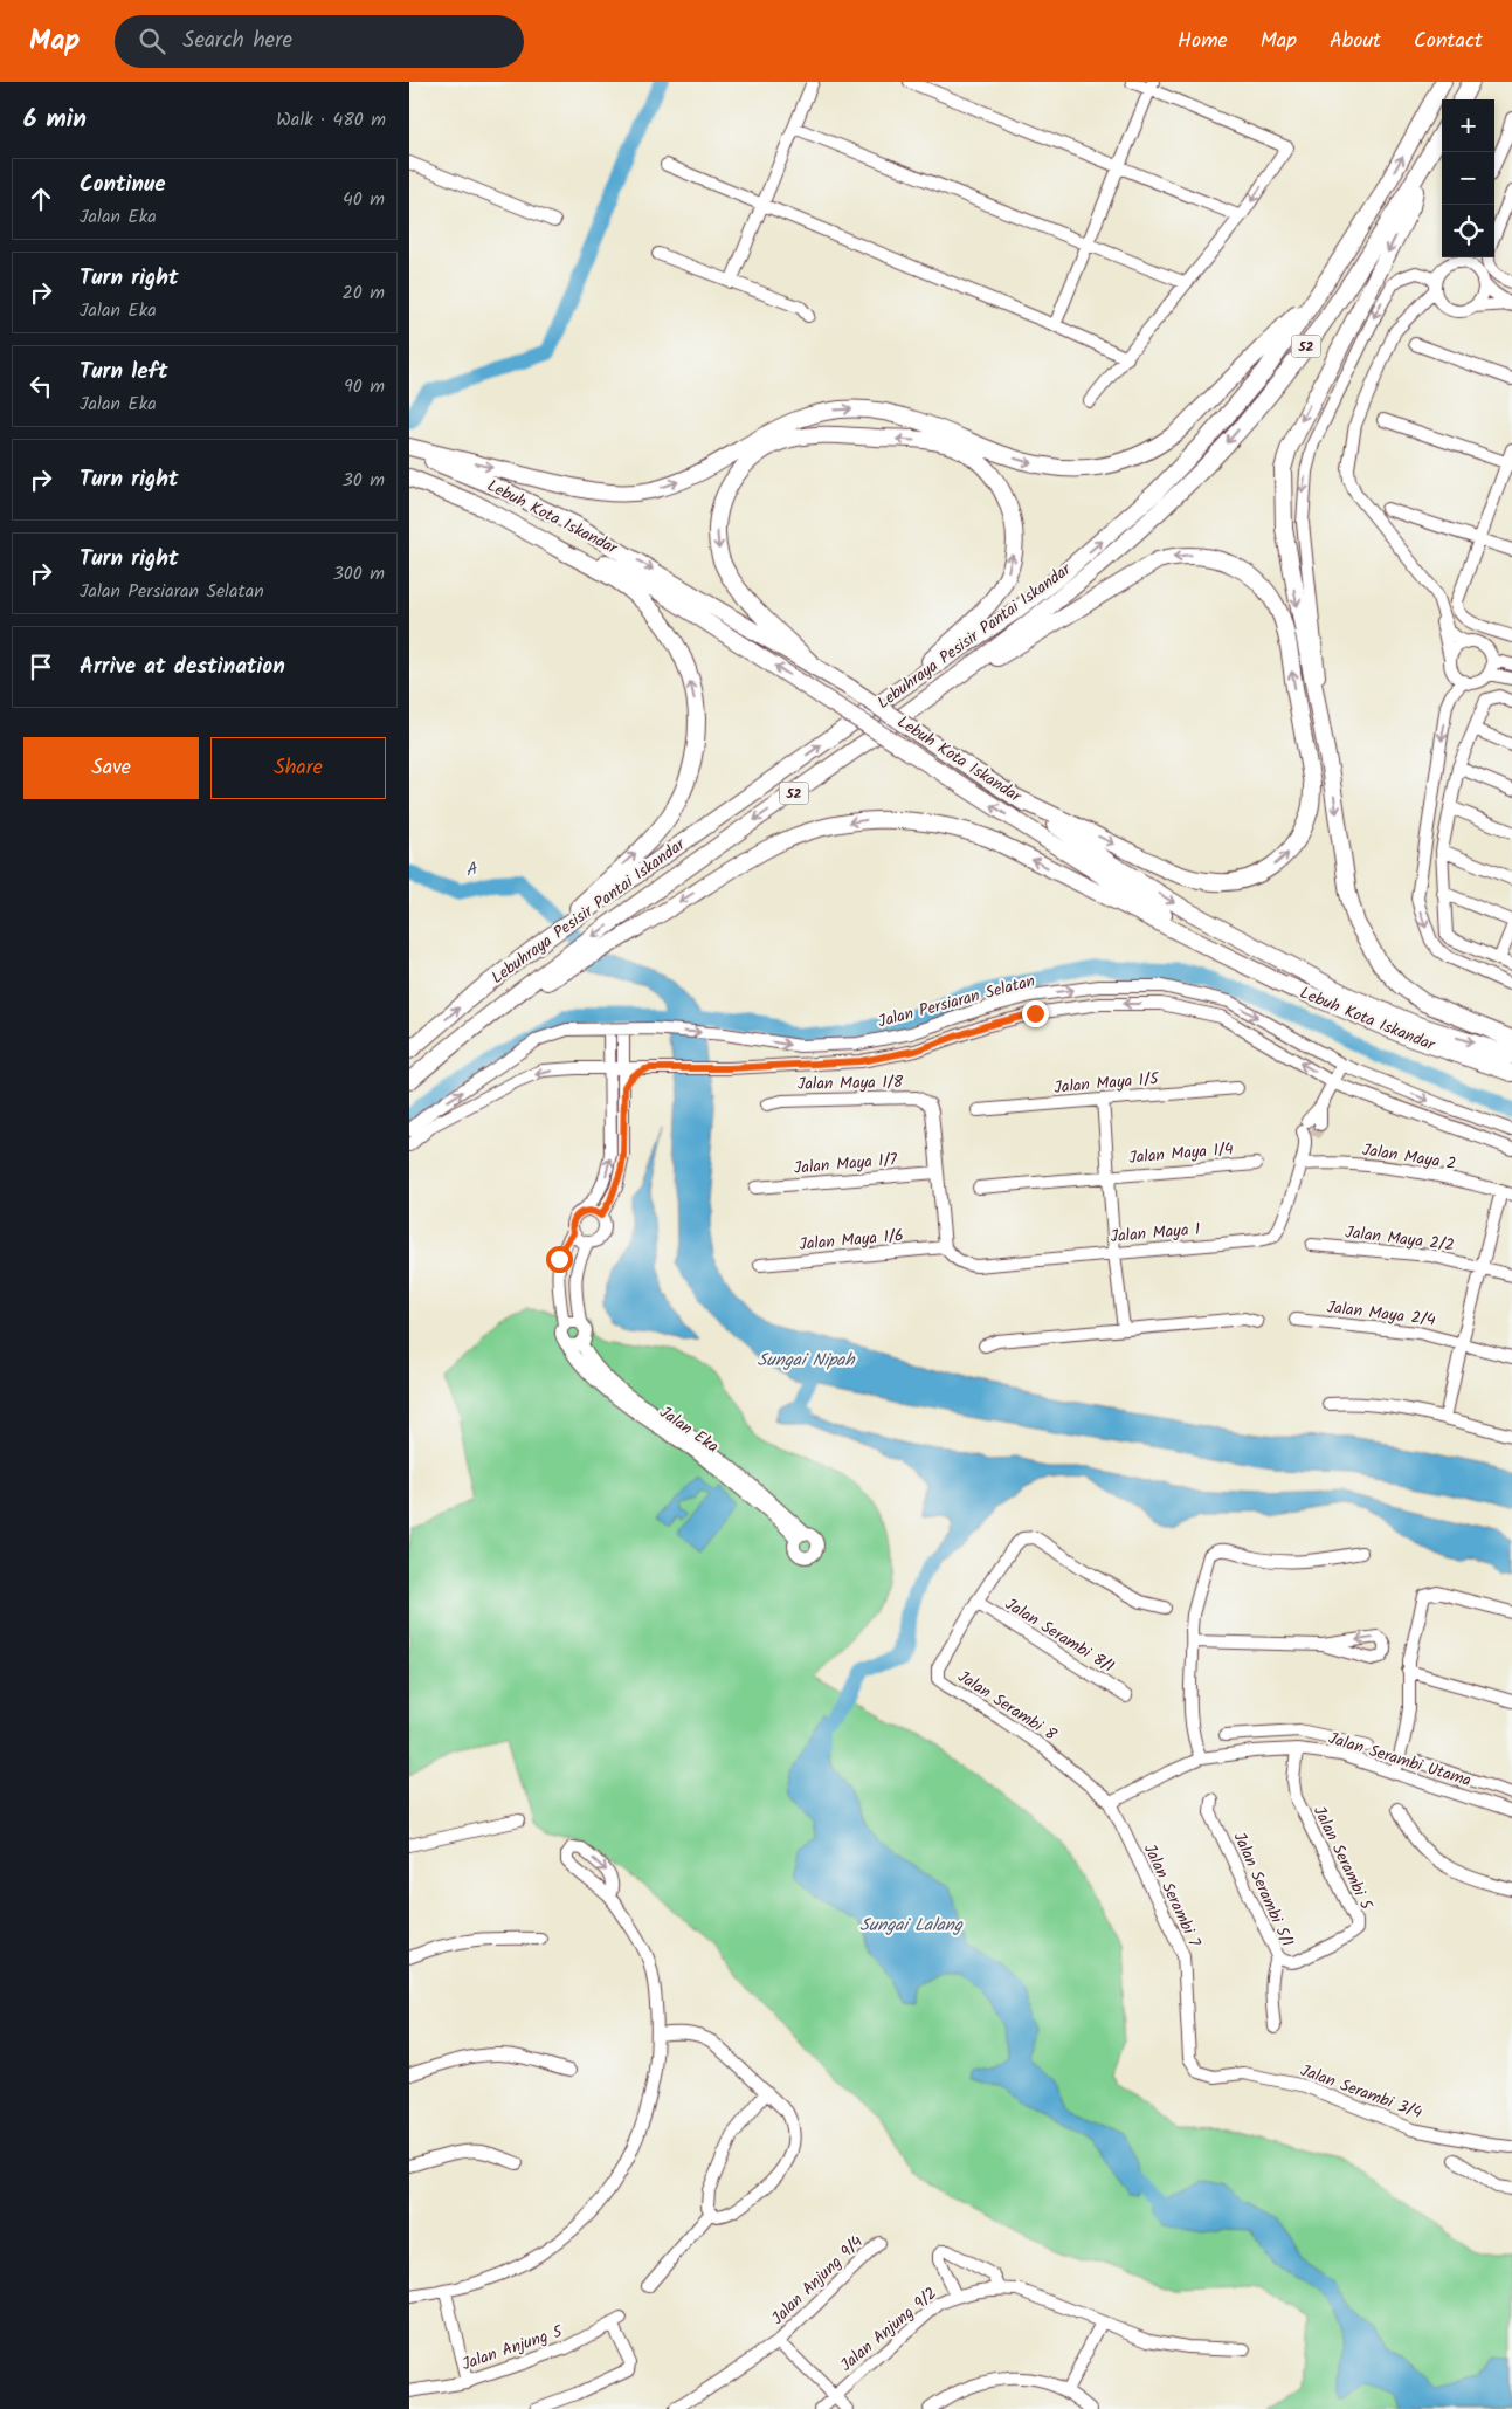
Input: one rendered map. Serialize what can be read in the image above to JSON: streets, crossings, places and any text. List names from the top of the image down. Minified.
{"streets":{"highway":["52","Lebuh Kota Iskandar","Lebuhraya Pesisir Pantai Iskandar"],"street":["Jalan Persiaran Selatan","Jalan Maya 1/8","Jalan Maya 1/5","Jalan Maya 1/4","Jalan Maya 2","Jalan Maya 1/7","Jalan Maya 1","Jalan Maya 2/2","Jalan Maya 1/6","Jalan Maya 2/4","Jalan Eka","Jalan Serambi 8/1","Jalan Serambi 8","Jalan Serambi Utama","Jalan Serambi 5","Jalan Serambi 5/1","Jalan Serambi 7","Jalan Serambi 3/4","Jalan Anjung 9/4","Jalan Anjung 9/2","Jalan Anjung 5"]},"crossings":[["Jalan Persiaran Selatan","Jalan Maya 1"],["Jalan Maya 1/8","Jalan Maya 1/7"],["Jalan Maya 1/8","Jalan Maya 1"],["Jalan Maya 1/8","Jalan Maya 1/6"],["Jalan Maya 2","Jalan Maya 1"],["Jalan Maya 1","Jalan Maya 1/6"],["Jalan Serambi 8/1","Jalan Serambi 8"],["Jalan Serambi 8","Jalan Serambi Utama"],["Jalan Serambi 8","Jalan Serambi 7"],["Jalan Serambi Utama","Jalan Serambi 5"],["Jalan Serambi Utama","Jalan Serambi 7"],["Jalan Serambi 5","Jalan Serambi 5/1"],["Jalan Serambi 7","Jalan Serambi 3/4"]],"water":["A","Sungai Nipah","Sungai Lalang"],"page":{"header":"Map","search":"Search here","nav":["Home","Map","About","Contact"],"heading":["6 min","Walk · 480 m"],"map_buttons":["+","−"],"list":[["Continue","Jalan Eka","40 m"],["Turn right","Jalan Eka","20 m"],["Turn left","Jalan Eka","90 m"],["Turn right","30 m"],["Turn right","Jalan Persiaran Selatan","300 m"],"Arrive at destination"],"buttons":["Save","Share"]}}
